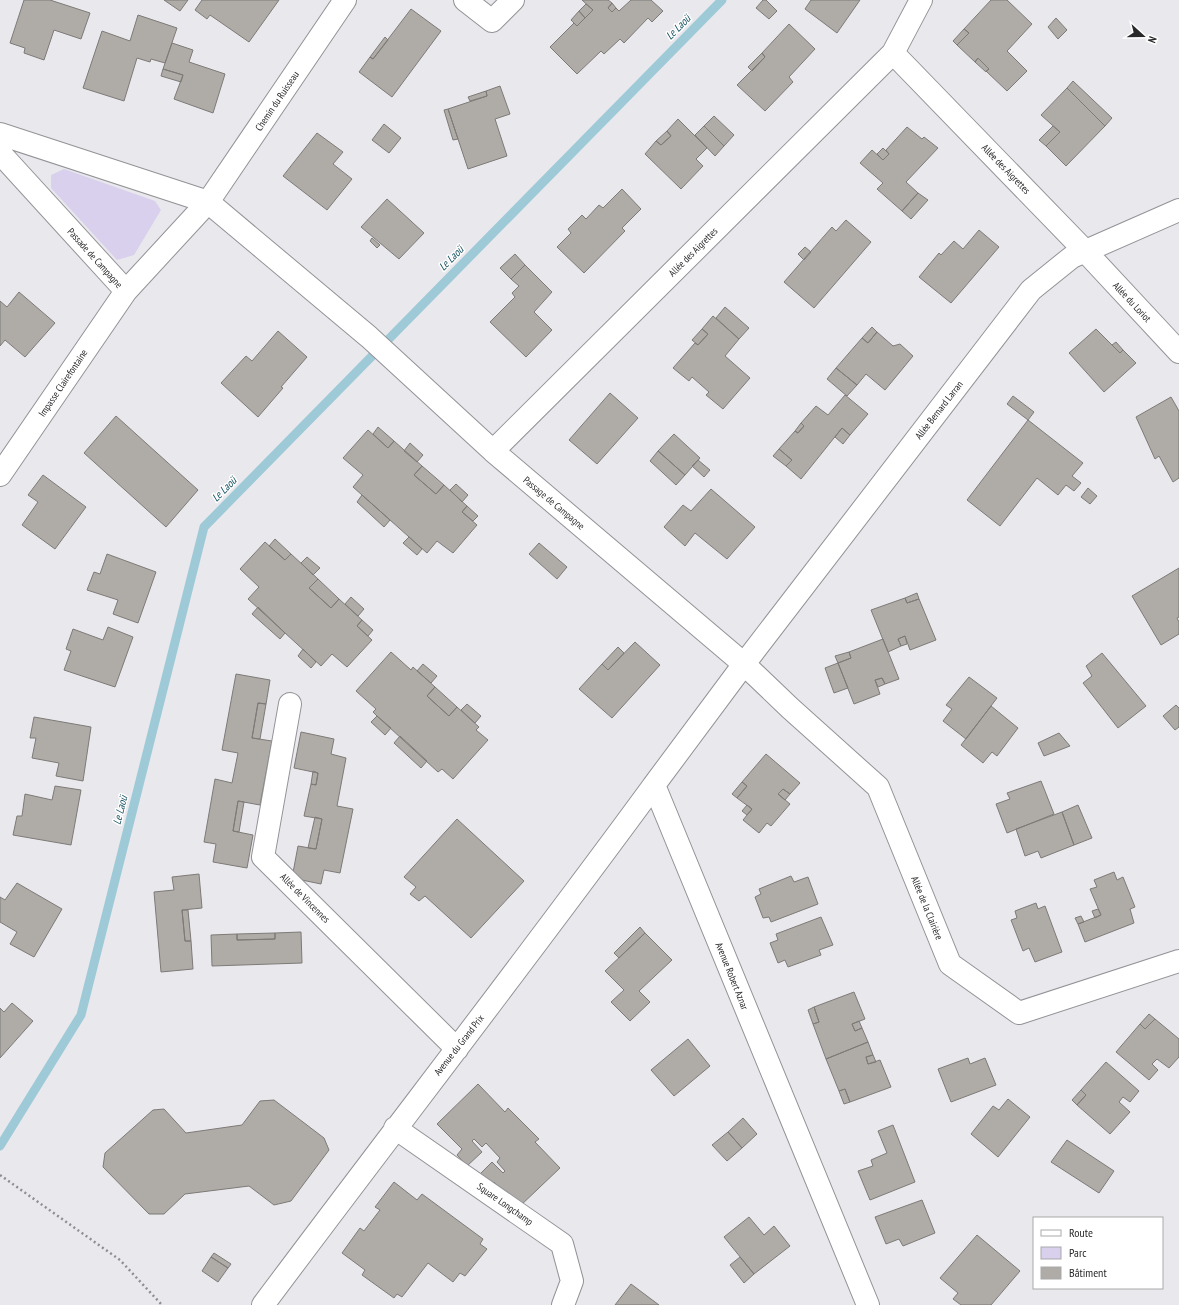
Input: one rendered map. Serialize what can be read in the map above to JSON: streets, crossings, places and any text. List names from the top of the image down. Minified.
{"streets":{"street":["Chemin du Ruisseau","Allée des Aigrettes","Passade de Campagne","Allée du Loriot","Impasse Clairefontaine","Allée Bernard Larran","Passage de Campagne","Allée de Vincennes","Allée de la Clairière","Avenue Robert Aznar","Avenue du Grand Prix","Square Longchamp"]},"crossings":[["Chemin du Ruisseau","Passade de Campagne"],["Chemin du Ruisseau","Passage de Campagne"],["Allée des Aigrettes","Allée du Loriot"],["Allée des Aigrettes","Allée Bernard Larran"],["Allée des Aigrettes","Passage de Campagne"],["Passade de Campagne","Impasse Clairefontaine"],["Passade de Campagne","Passage de Campagne"],["Allée du Loriot","Allée Bernard Larran"],["Allée Bernard Larran","Passage de Campagne"],["Allée Bernard Larran","Allée de la Clairière"],["Passage de Campagne","Allée de la Clairière"],["Allée de Vincennes","Avenue du Grand Prix"],["Avenue Robert Aznar","Avenue du Grand Prix"],["Avenue du Grand Prix","Square Longchamp"]],"water":["Le Laoü"],"legend":["Route","Parc","Bâtiment"],"north":"right"}
